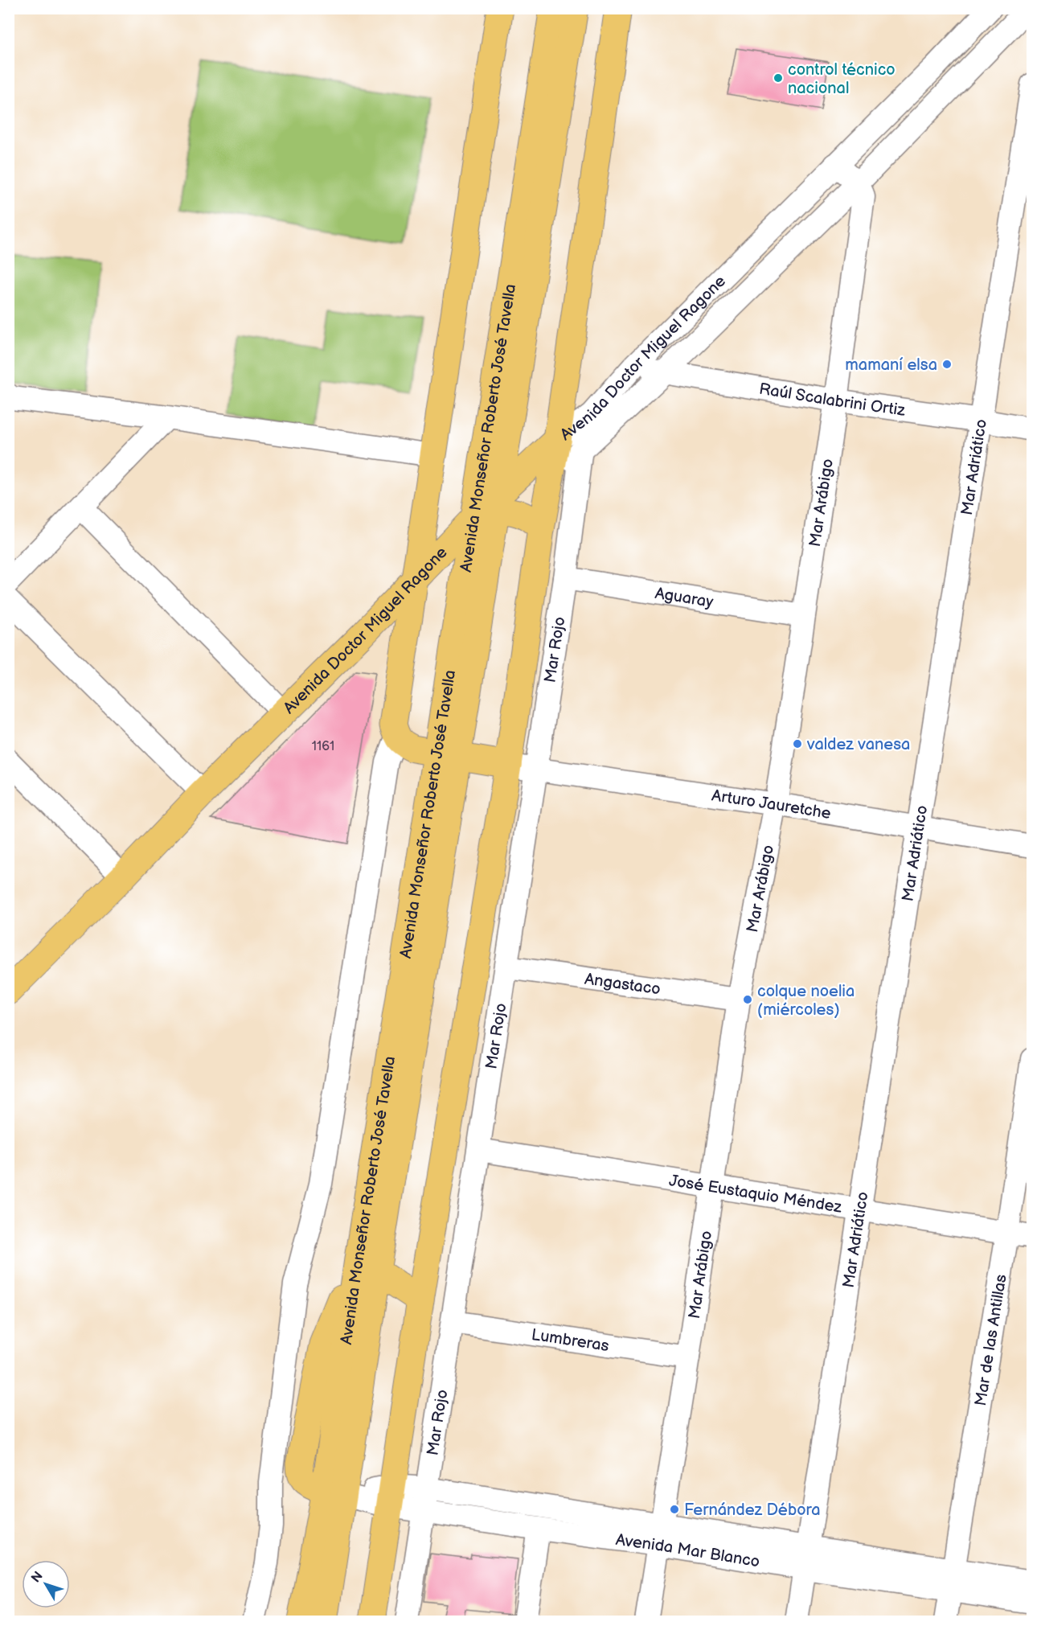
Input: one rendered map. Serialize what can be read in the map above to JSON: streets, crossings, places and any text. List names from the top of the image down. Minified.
{"streets":{"main road":["Avenida Doctor Miguel Ragone","Avenida Monseñor Roberto José Tavella"],"street":["Raúl Scalabrini Ortiz","Mar Adriático","Mar Arábigo","Aguaray","Mar Rojo","Arturo Jauretche","Angastaco","José Eustaquio Méndez","Lumbreras","Mar de las Antillas","Avenida Mar Blanco"]},"crossings":[["Avenida Doctor Miguel Ragone","Raúl Scalabrini Ortiz"],["Avenida Doctor Miguel Ragone","Avenida Monseñor Roberto José Tavella"],["Avenida Doctor Miguel Ragone","Mar Arábigo"],["Avenida Doctor Miguel Ragone","Mar Rojo"],["Raúl Scalabrini Ortiz","Mar Adriático"],["Raúl Scalabrini Ortiz","Mar Arábigo"],["Avenida Monseñor Roberto José Tavella","Avenida Mar Blanco"],["Mar Adriático","Arturo Jauretche"],["Mar Adriático","José Eustaquio Méndez"],["Mar Adriático","Avenida Mar Blanco"],["Mar Arábigo","Aguaray"],["Mar Arábigo","Arturo Jauretche"],["Mar Arábigo","Angastaco"],["Mar Arábigo","José Eustaquio Méndez"],["Mar Arábigo","Lumbreras"],["Mar Arábigo","Avenida Mar Blanco"],["Aguaray","Mar Rojo"],["Mar Rojo","Arturo Jauretche"],["Mar Rojo","Angastaco"],["Mar Rojo","José Eustaquio Méndez"],["Mar Rojo","Lumbreras"],["Mar Rojo","Avenida Mar Blanco"],["José Eustaquio Méndez","Mar de las Antillas"],["Mar de las Antillas","Avenida Mar Blanco"]],"places":["control técnico nacional","mamaní elsa","valdez vanesa","colque noelia (miércoles)","Fernández Débora"],"house_numbers":["1161"],"north":"top left"}
